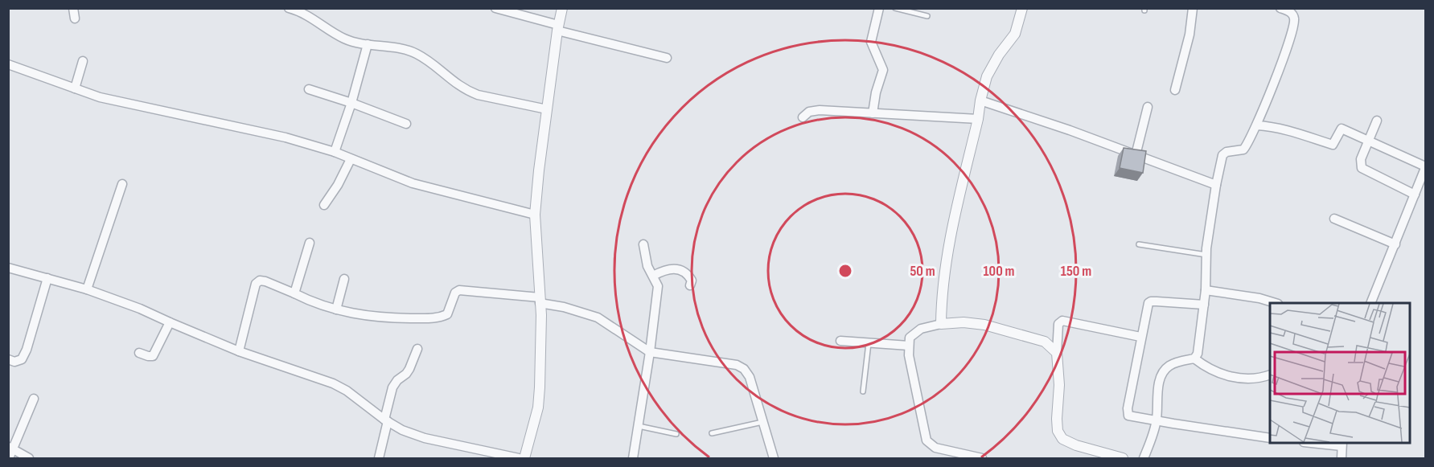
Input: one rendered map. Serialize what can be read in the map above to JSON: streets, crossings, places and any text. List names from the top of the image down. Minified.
{"rings":["50 m","100 m","150 m"]}
